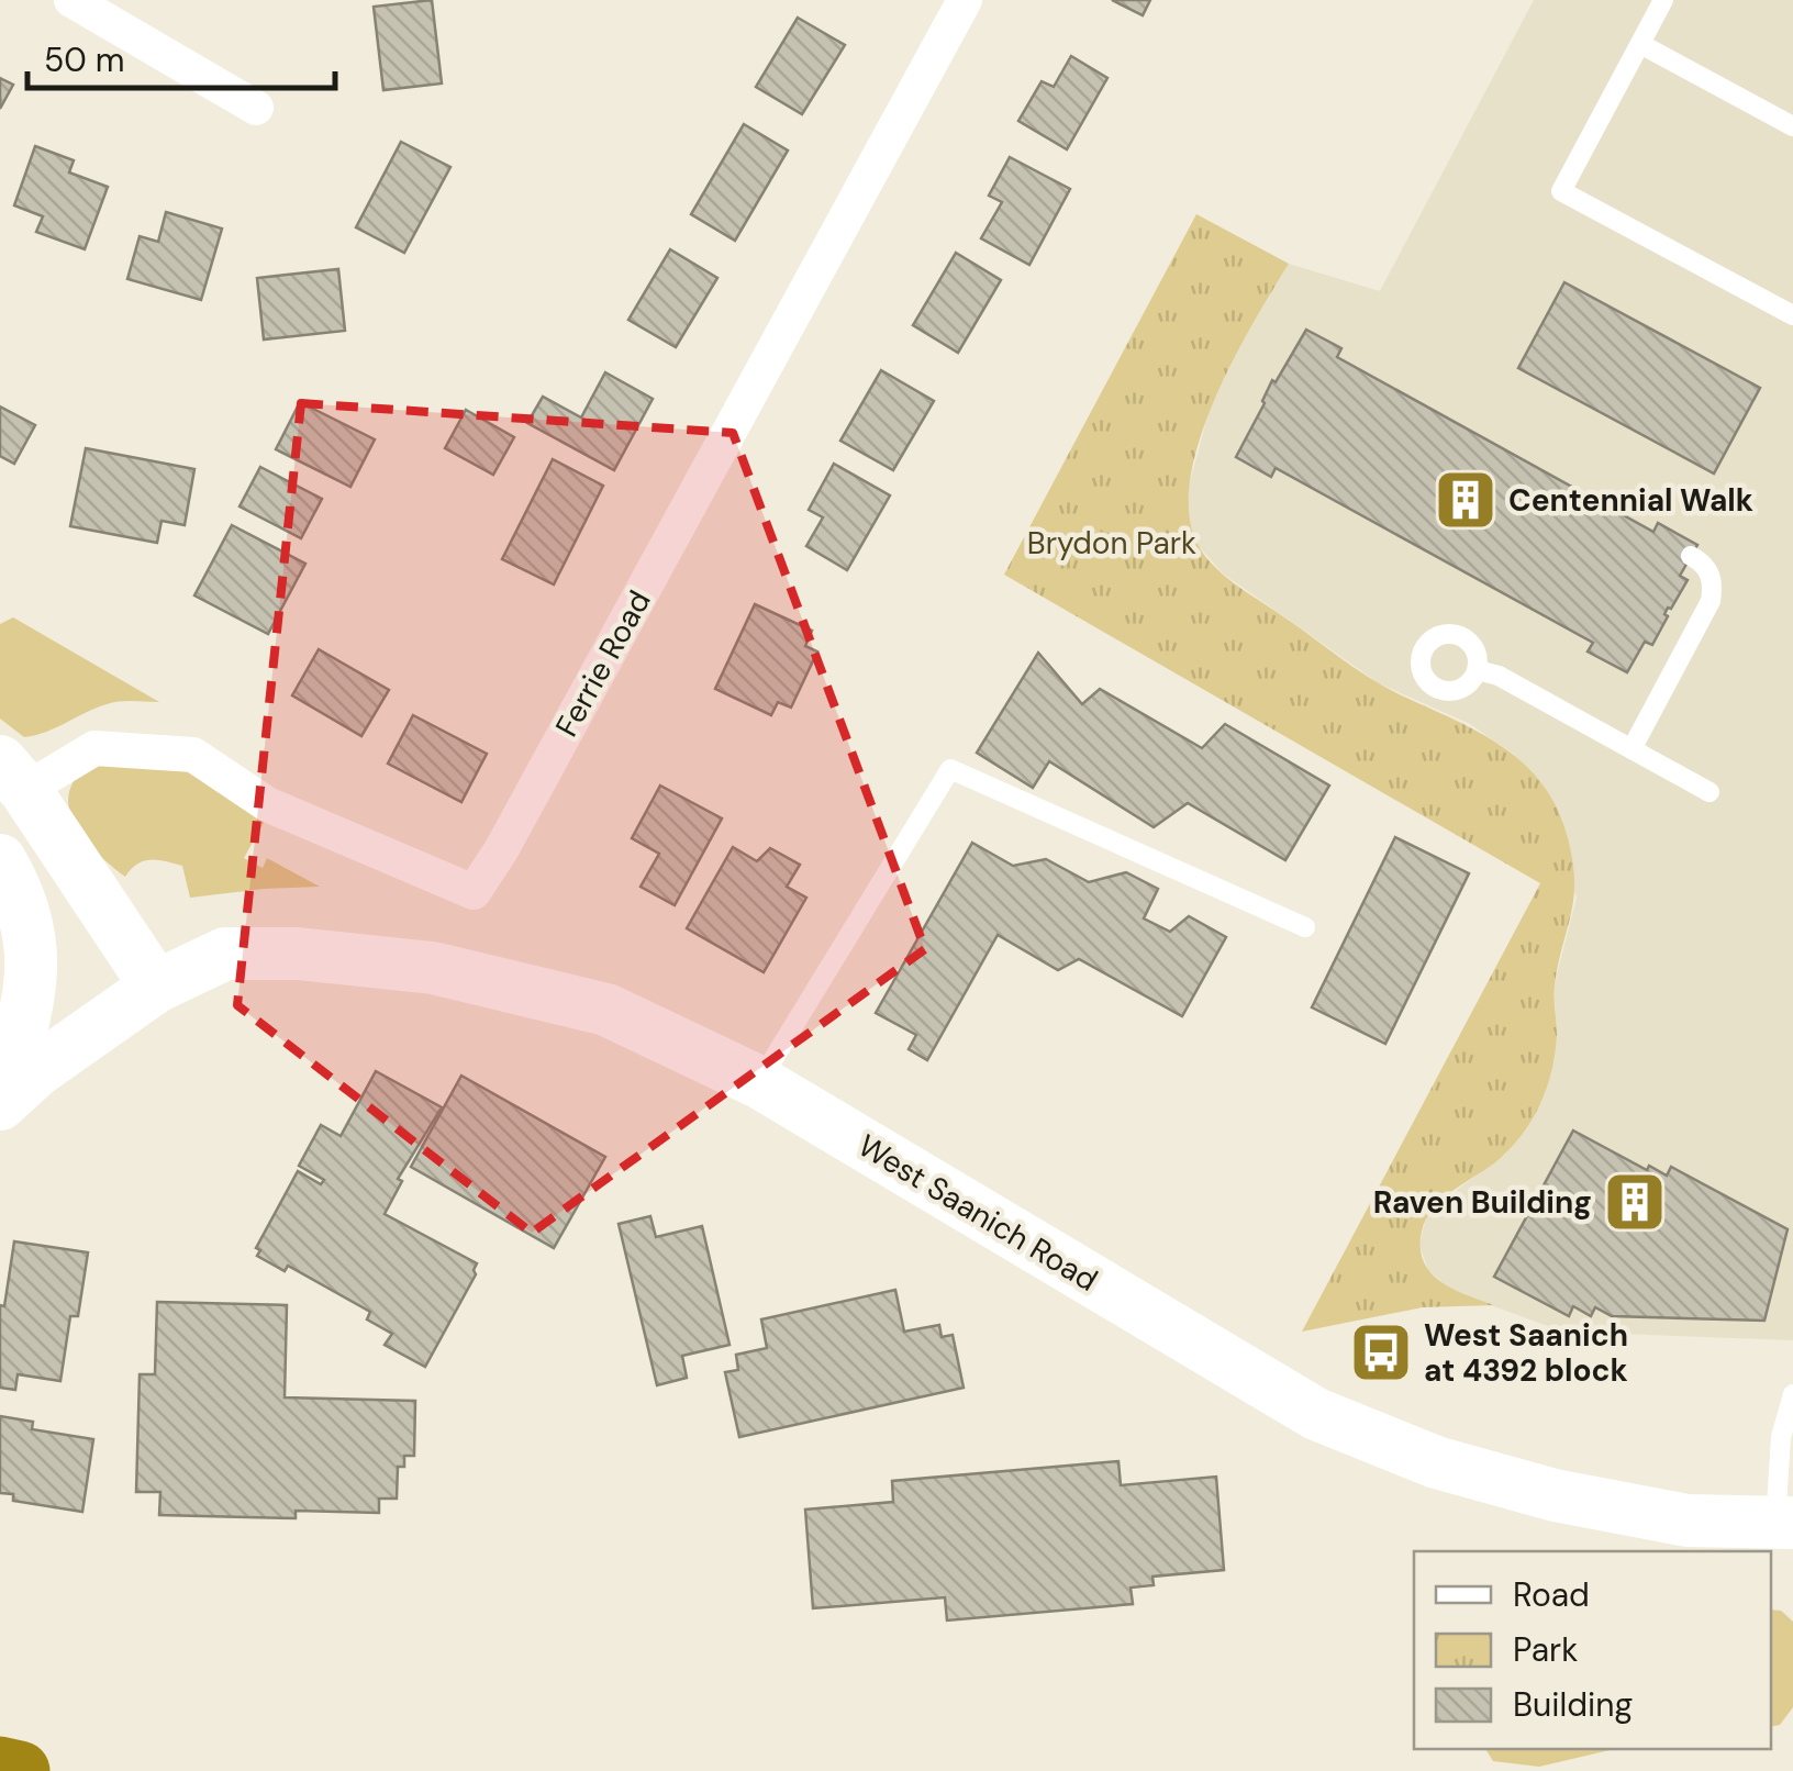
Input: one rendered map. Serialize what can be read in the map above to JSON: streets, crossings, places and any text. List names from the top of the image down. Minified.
{"streets":{"main road":["West Saanich Road"],"street":["Ferrie Road"]},"parks":["Brydon Park"],"places":{"building":["Centennial Walk","Raven Building"],"bus stop":["West Saanich at 4392 block"]},"legend":["Road","Park","Building"],"scale_bar":"50 m"}
